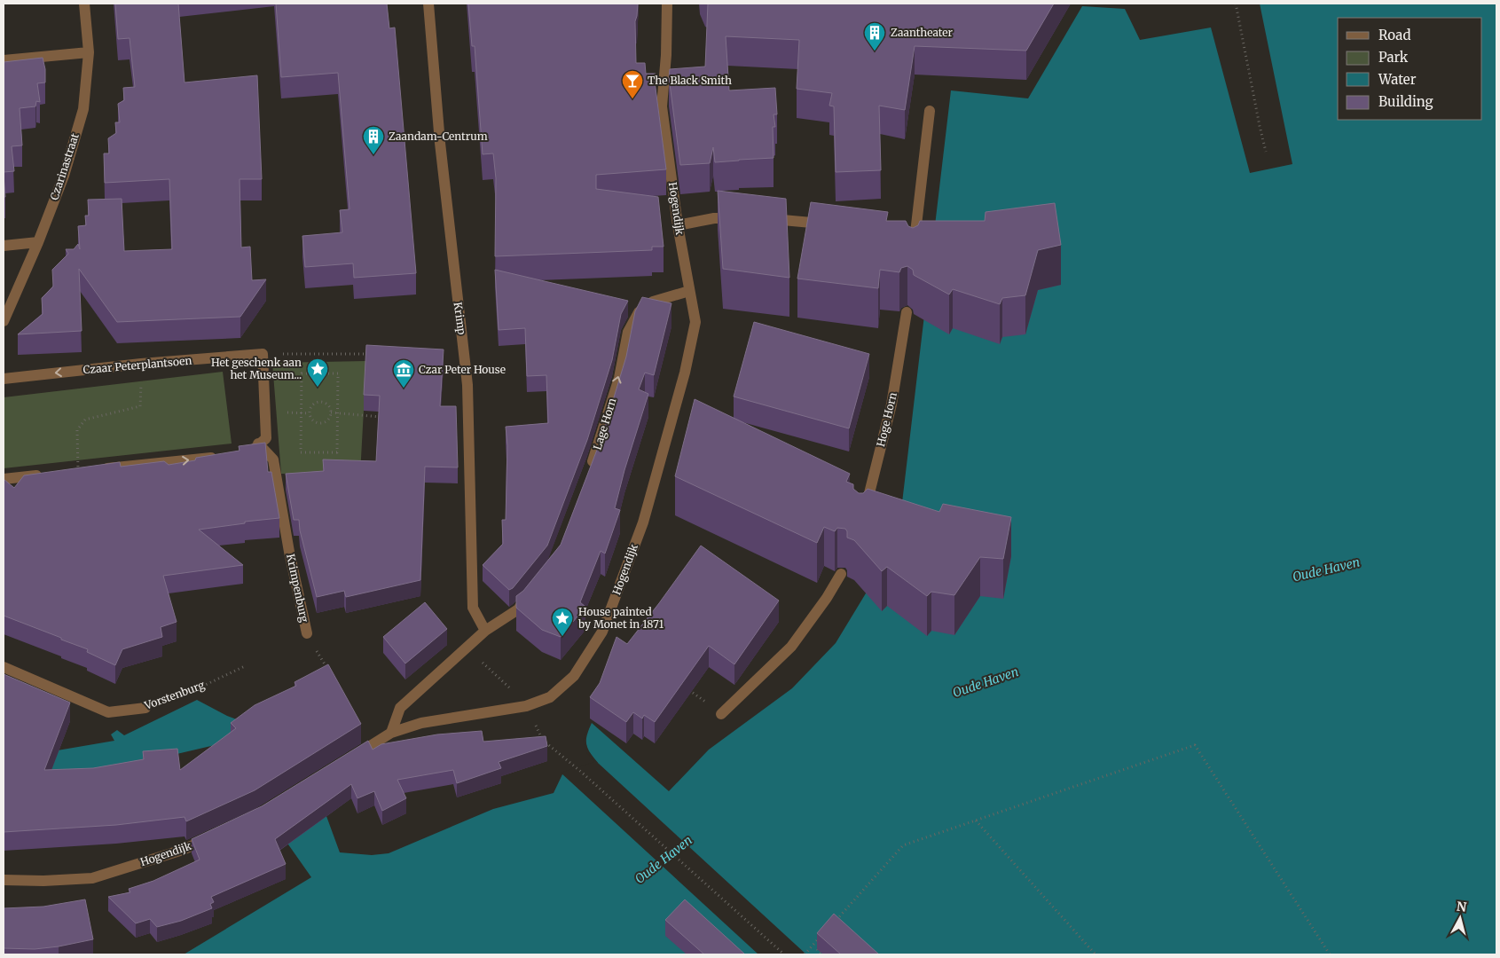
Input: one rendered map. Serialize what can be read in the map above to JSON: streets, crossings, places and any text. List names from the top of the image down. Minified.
{"streets":{"street":["Czarinastraat","Hogendijk","Krimp","Czaar Peterplantsoen","Hoge Horn","Lage Horn","Krimpenburg","Vorstenburg"]},"crossings":[["Hogendijk","Lage Horn"]],"one_way":["Czaar Peterplantsoen","Lage Horn"],"water":["Oude Haven"],"places":{"building":["Zaantheater","Zaandam-Centrum"],"bar":["The Black Smith"],"place":["Het geschenk aan het Museum...","House painted by Monet in 1871"],"museum":["Czar Peter House"]},"legend":["Road","Park","Water","Building"],"north":"top"}
